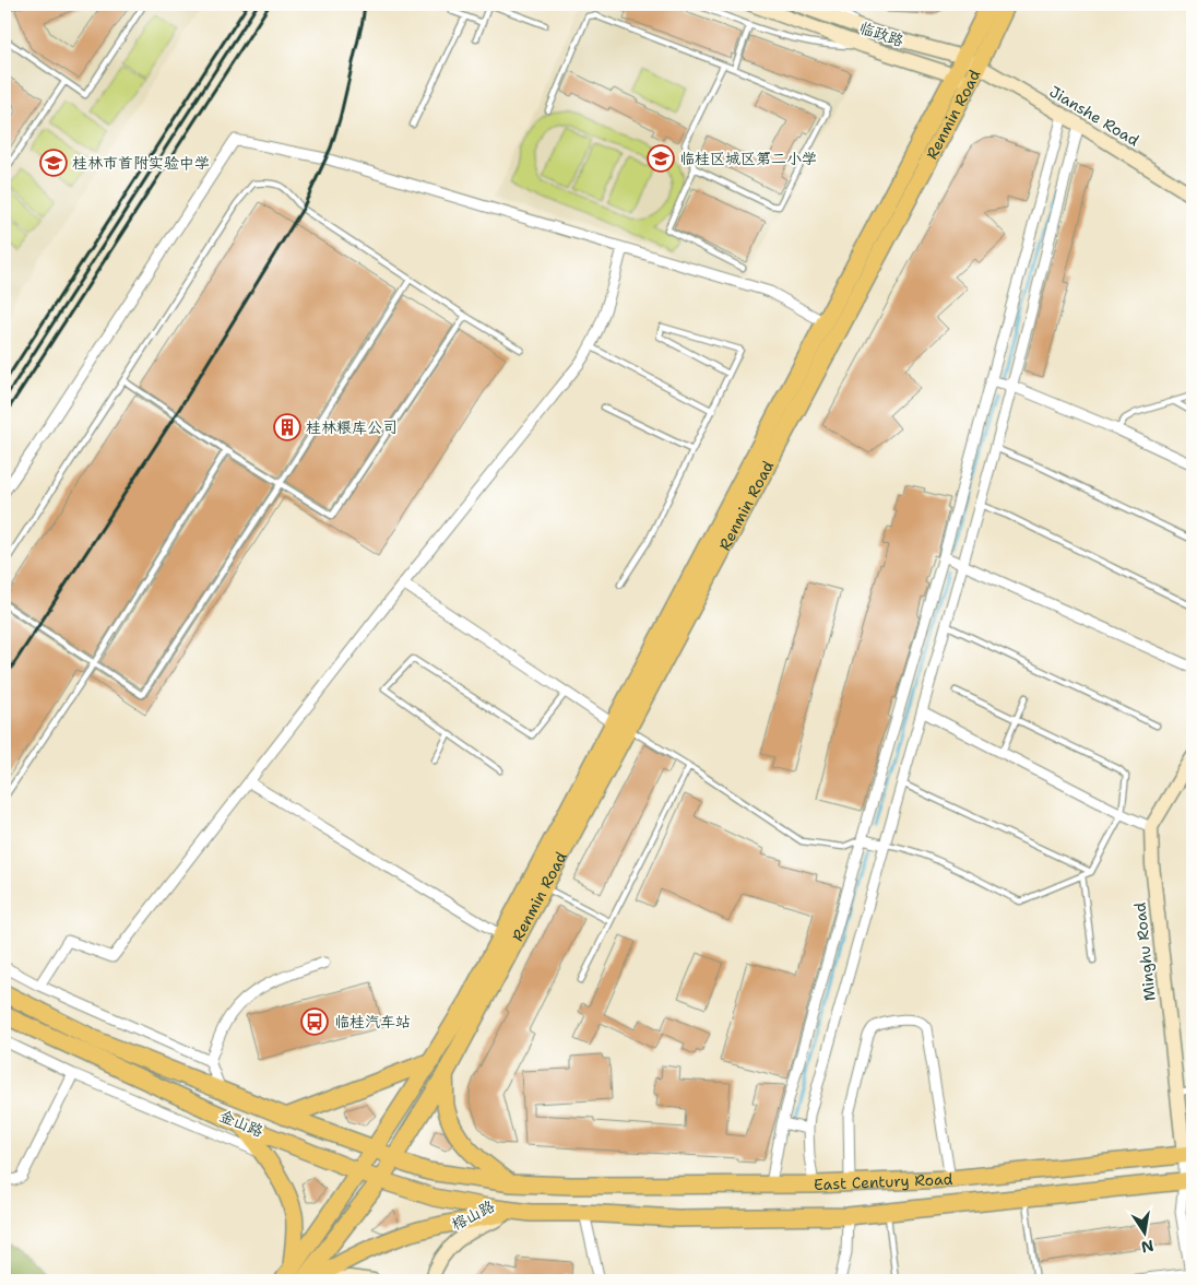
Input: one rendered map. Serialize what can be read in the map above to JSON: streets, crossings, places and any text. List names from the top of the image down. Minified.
{"streets":{"main road":["Renmin Road","金山路","East Century Road"],"street":["临政路","Jianshe Road","Minghu Road","榕山路"]},"crossings":[["临政路","Renmin Road"],["临政路","Jianshe Road"],["Renmin Road","Jianshe Road"],["Minghu Road","East Century Road"],["金山路","East Century Road"],["金山路","榕山路"],["East Century Road","榕山路"]],"places":{"school or university":["临桂区城区第二小学","桂林市首附实验中学"],"building":["桂林粮库公司"],"bus stop":["临桂汽车站"]},"north":"bottom"}
